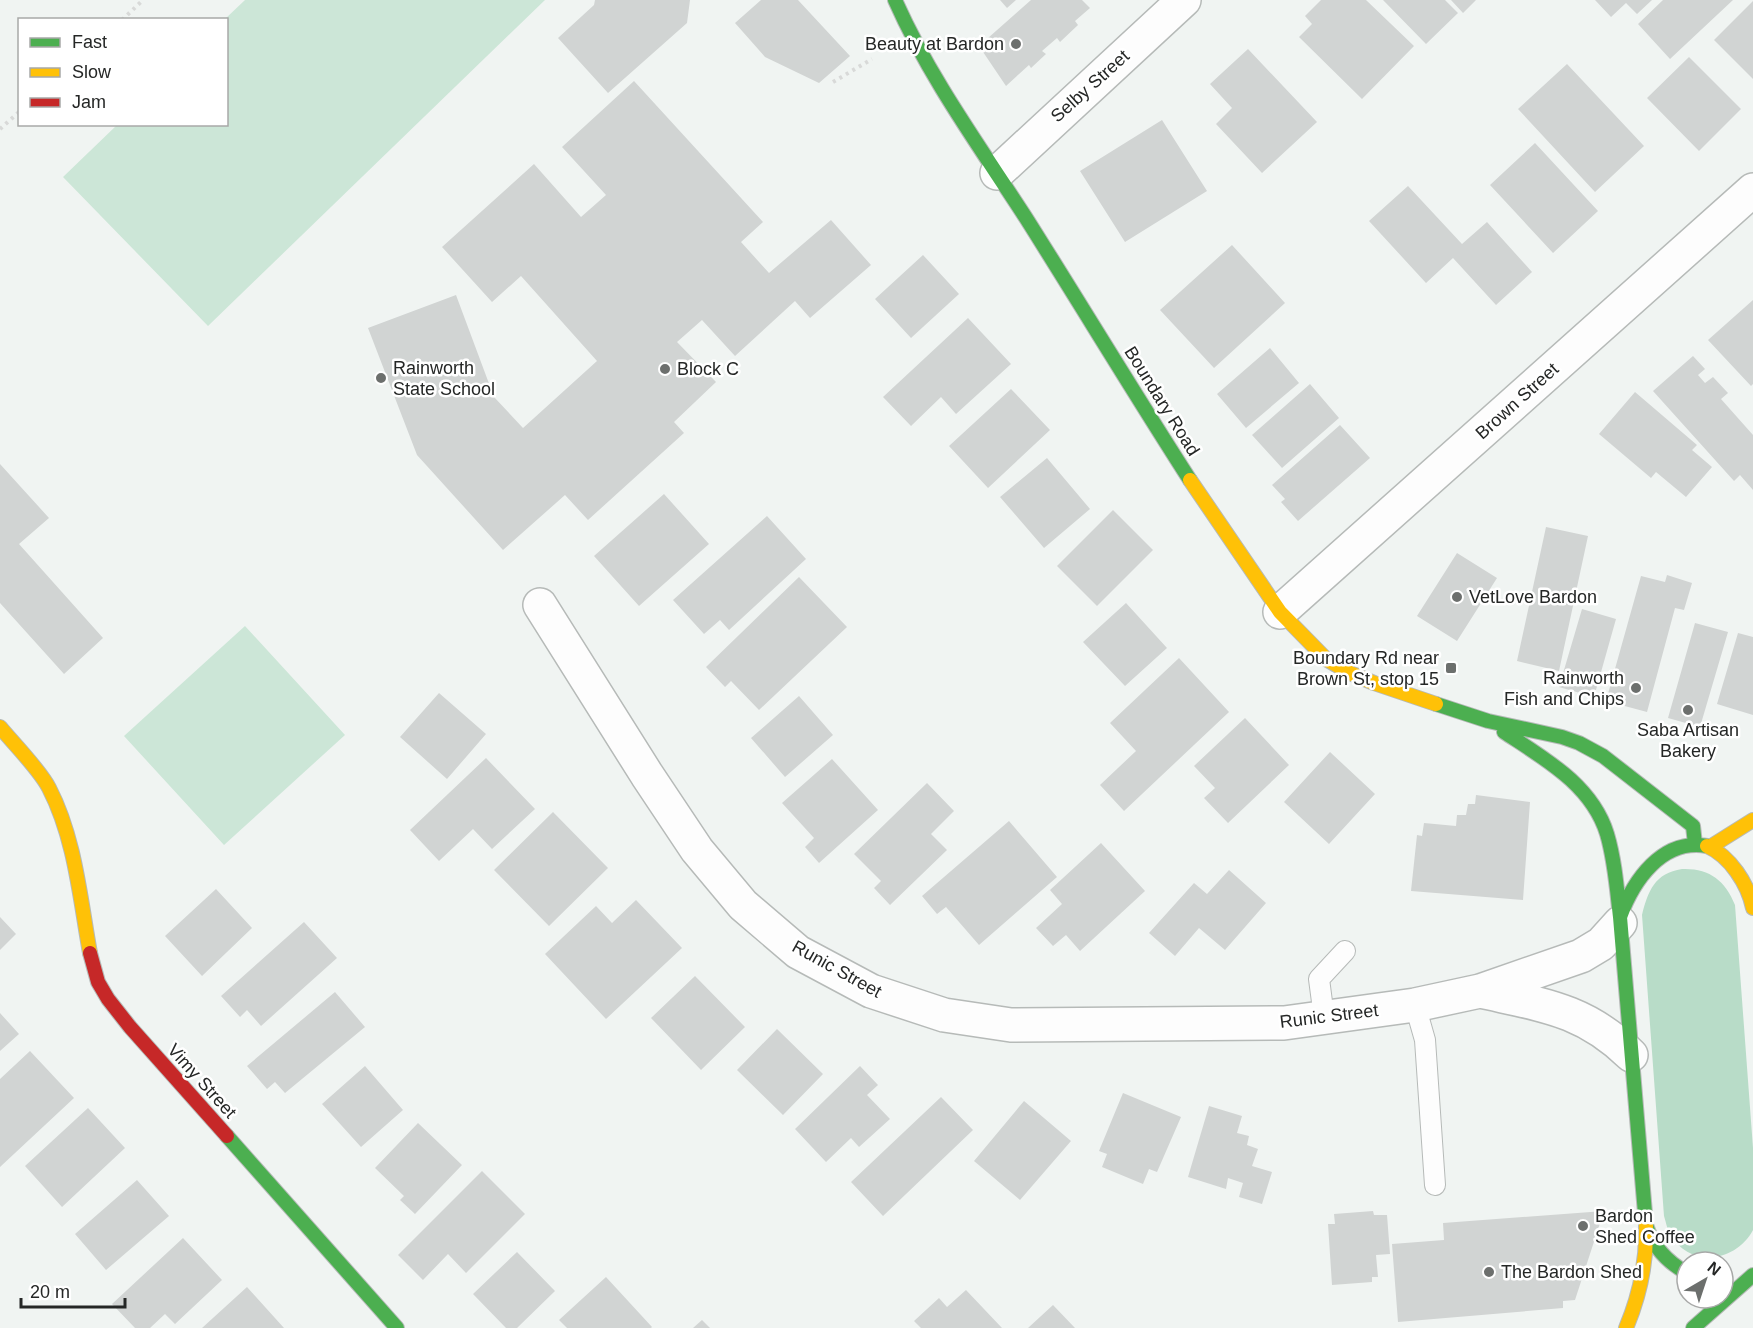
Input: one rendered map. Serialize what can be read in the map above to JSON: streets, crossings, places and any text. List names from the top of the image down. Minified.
{"streets":{"main road":["Boundary Road","Vimy Street"],"street":["Selby Street","Brown Street","Runic Street"]},"crossings":[["Selby Street","Boundary Road"],["Boundary Road","Brown Street"],["Boundary Road","Runic Street"]],"places":{"other":["Beauty at Bardon","Block C","Rainworth State School","VetLove Bardon","Rainworth Fish and Chips","Saba Artisan Bakery","Bardon Shed Coffee","The Bardon Shed"],"transit":["Boundary Rd near Brown St, stop 15"]},"legend":["Fast","Slow","Jam"],"scale_bar":"20 m","north":"top right"}
